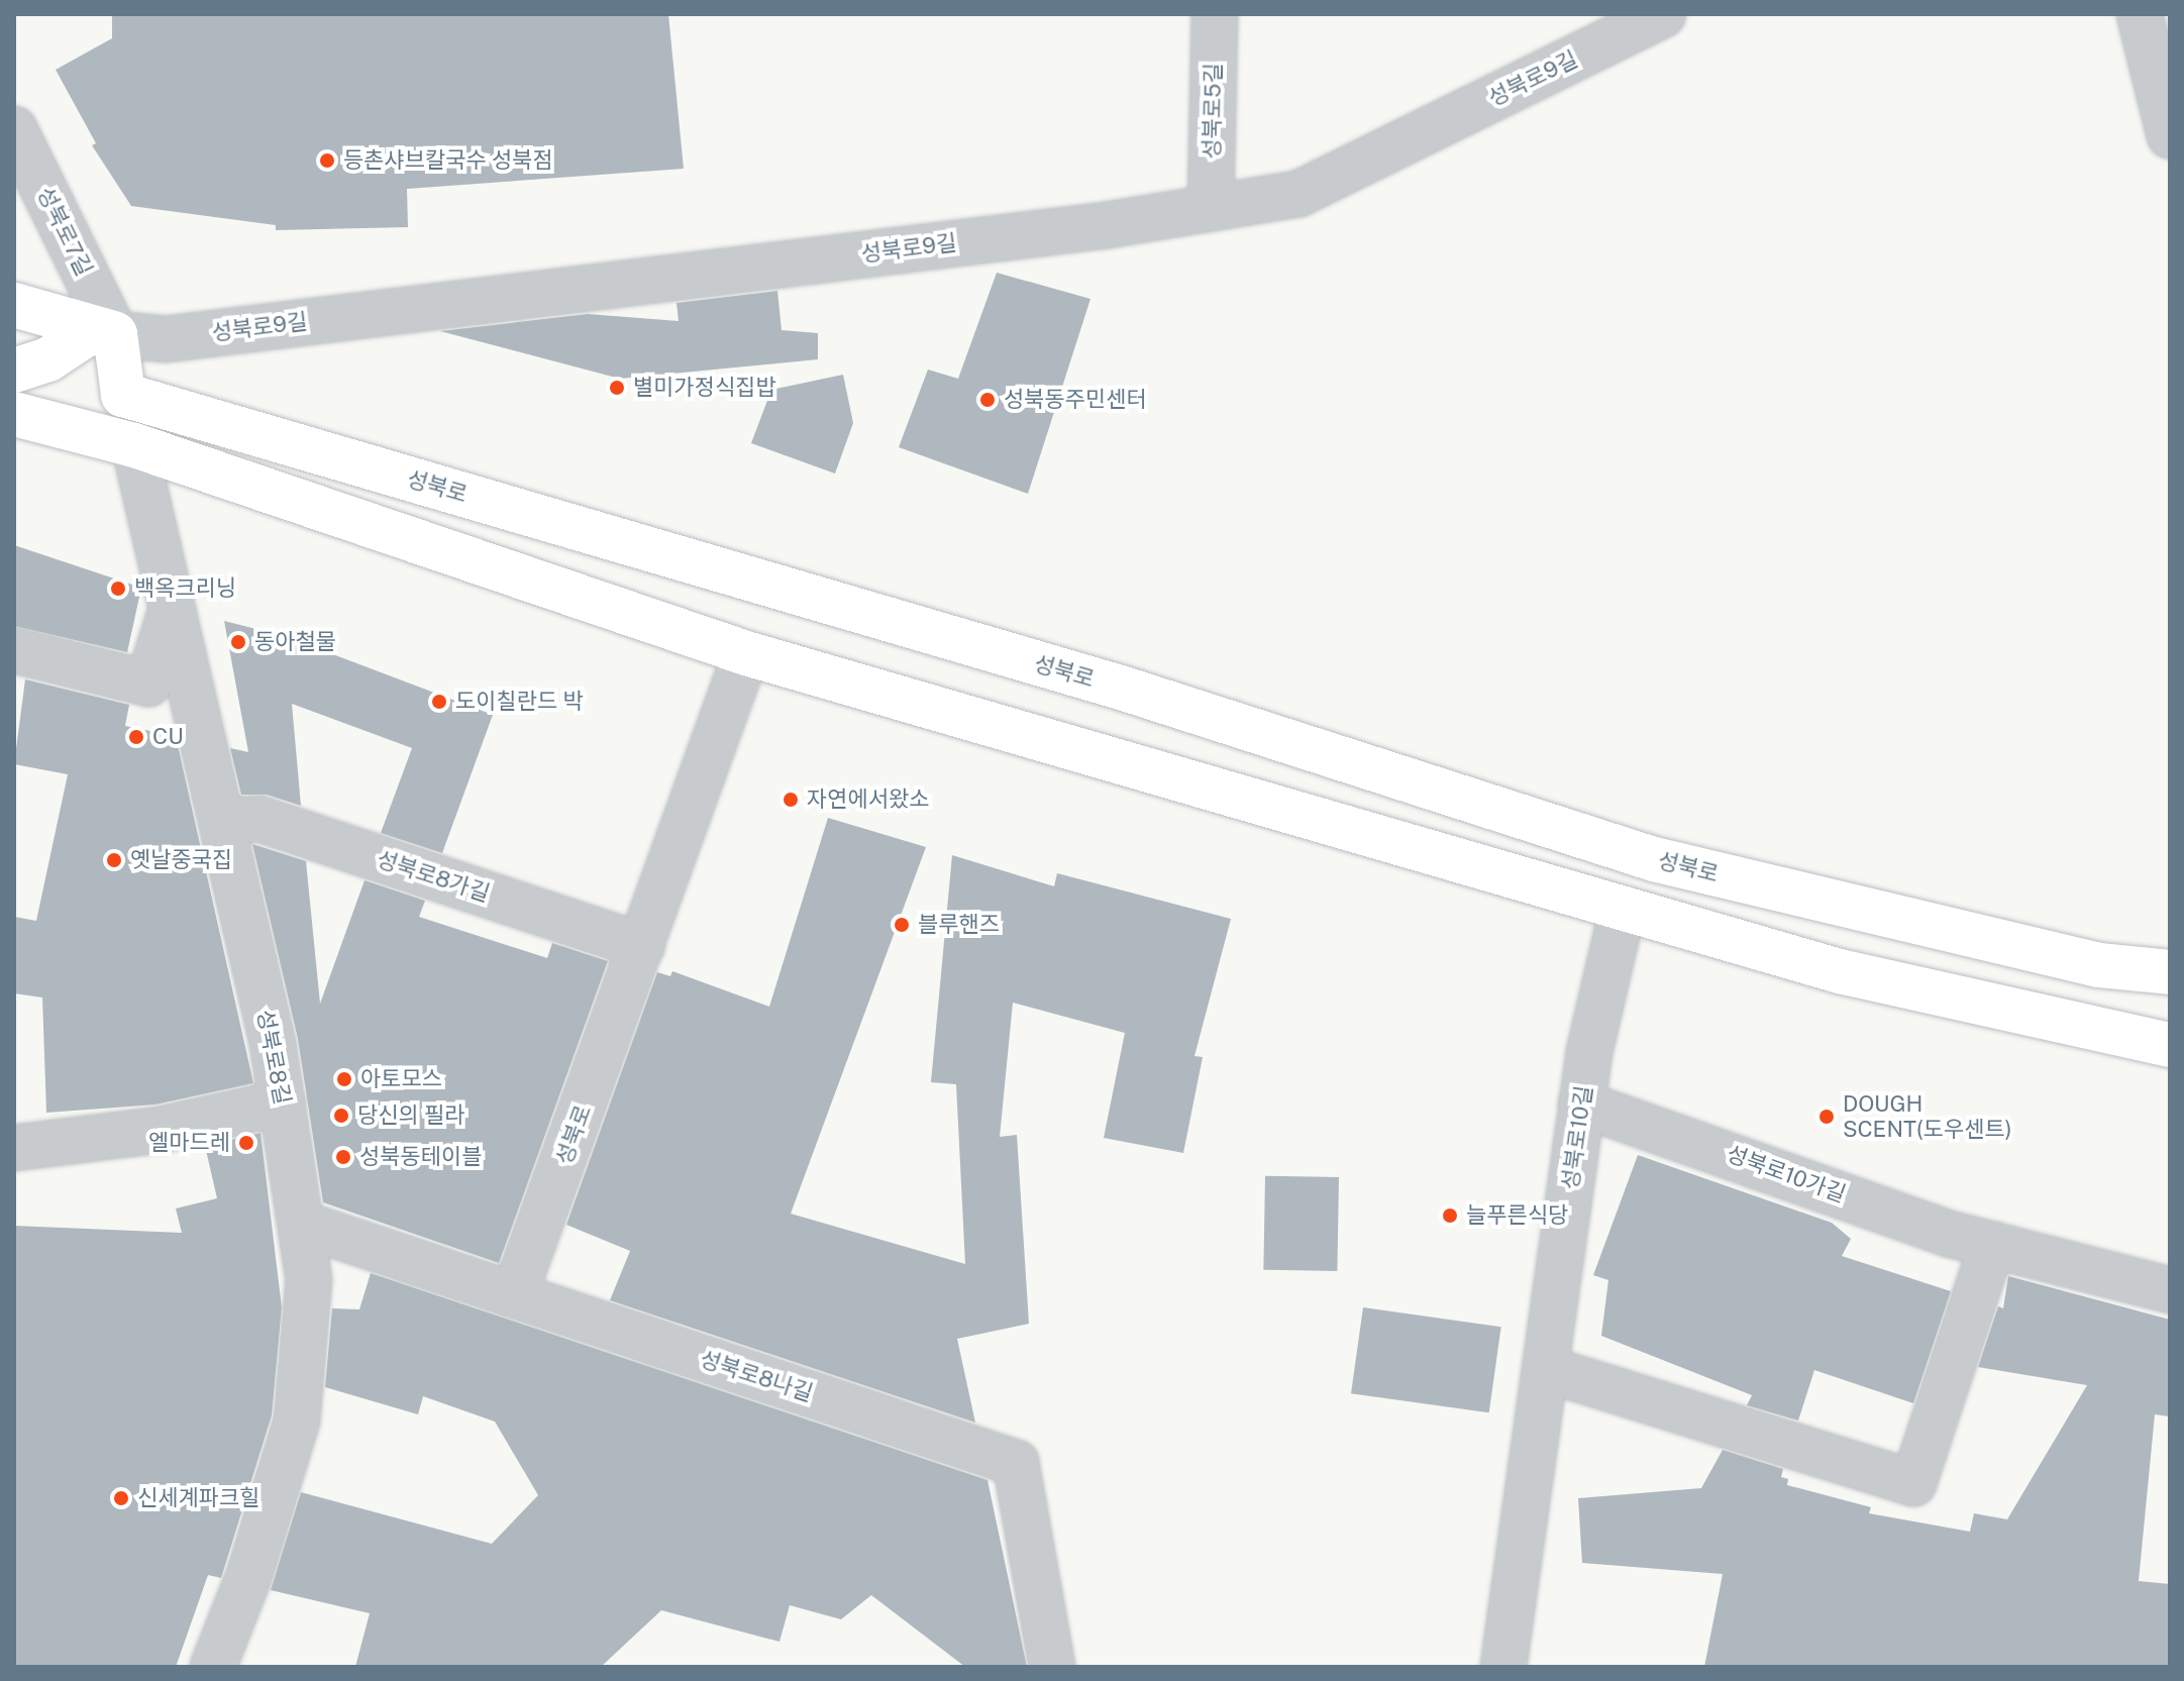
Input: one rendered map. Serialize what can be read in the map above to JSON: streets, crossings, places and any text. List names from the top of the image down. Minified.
{"streets":{"main road":["성북로"],"street":["성북로9길","성북로5길","성북로7길","성북로8가길","성북로8길","성북로10길","성북로10가길","성북로8나길"]},"crossings":[["성북로9길","성북로5길"],["성북로9길","성북로7길"],["성북로9길","성북로"],["성북로7길","성북로"],["성북로","성북로8가길"],["성북로","성북로8나길"],["성북로8가길","성북로8길"],["성북로8길","성북로8나길"],["성북로10길","성북로10가길"]],"places":["등촌샤브칼국수 성북점","별미가정식집밥","성북동주민센터","백옥크리닝","동아철물","도이칠란드 박","CU","자연에서왔소","옛날중국집","블루핸즈","아토모스","당신의 필라","DOUGH SCENT(도우센트)","엘마드레","성북동테이블","늘푸른식당","신세계파크힐"]}
